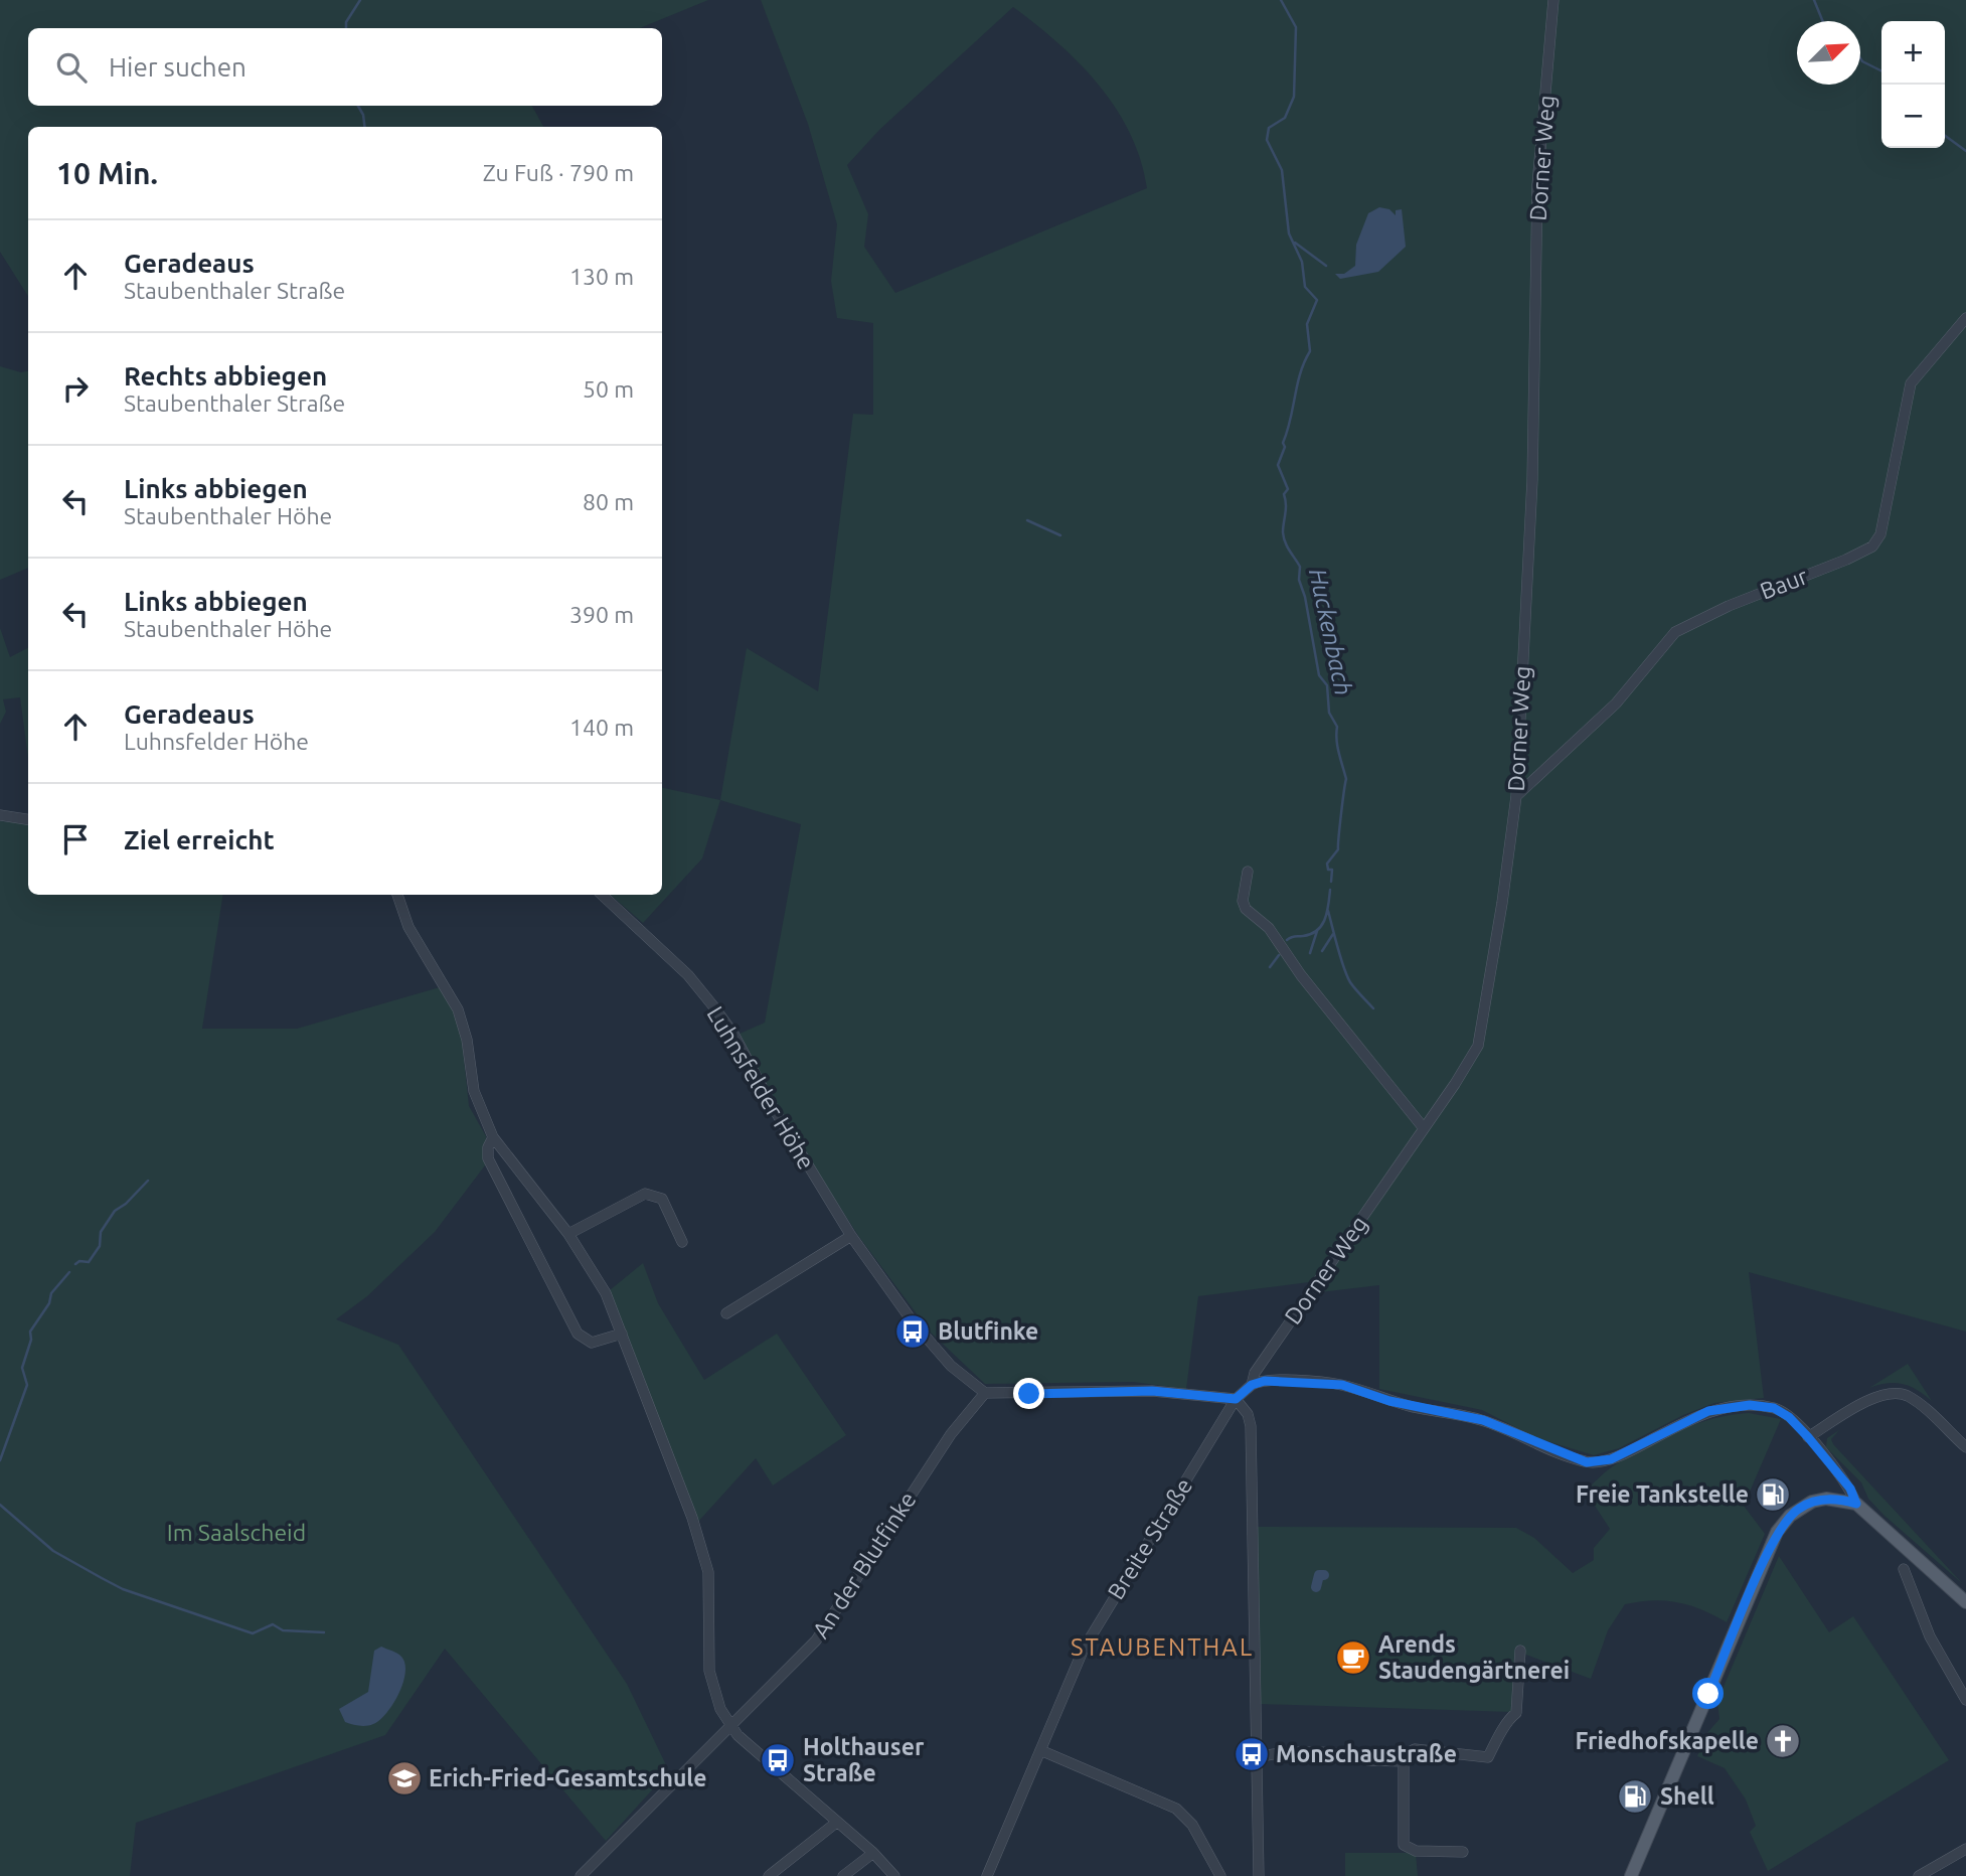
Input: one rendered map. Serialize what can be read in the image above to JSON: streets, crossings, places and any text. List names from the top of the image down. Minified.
{"streets":{"street":["Dorner Weg","Baur","Luhnsfelder Höhe","Breite Straße","An der Blutfinke"]},"crossings":[["Dorner Weg","Baur"],["Dorner Weg","Breite Straße"],["Luhnsfelder Höhe","An der Blutfinke"]],"districts":["STAUBENTHAL"],"water":["Huckenbach"],"parks":["Im Saalscheid"],"places":{"bus stop":["Blutfinke","Monschaustraße","Holthauser Straße"],"fuel station":["Freie Tankstelle","Shell"],"cafe":["Arends Staudengärtnerei"],"church":["Friedhofskapelle"],"school or university":["Erich-Fried-Gesamtschule"]},"north":"top right","page":{"map_buttons":["+","−"],"search":"Hier suchen","heading":["10 Min.","Zu Fuß · 790 m"],"list":[["Geradeaus","Staubenthaler Straße","130 m"],["Rechts abbiegen","Staubenthaler Straße","50 m"],["Links abbiegen","Staubenthaler Höhe","80 m"],["Links abbiegen","Staubenthaler Höhe","390 m"],["Geradeaus","Luhnsfelder Höhe","140 m"],"Ziel erreicht"]}}
